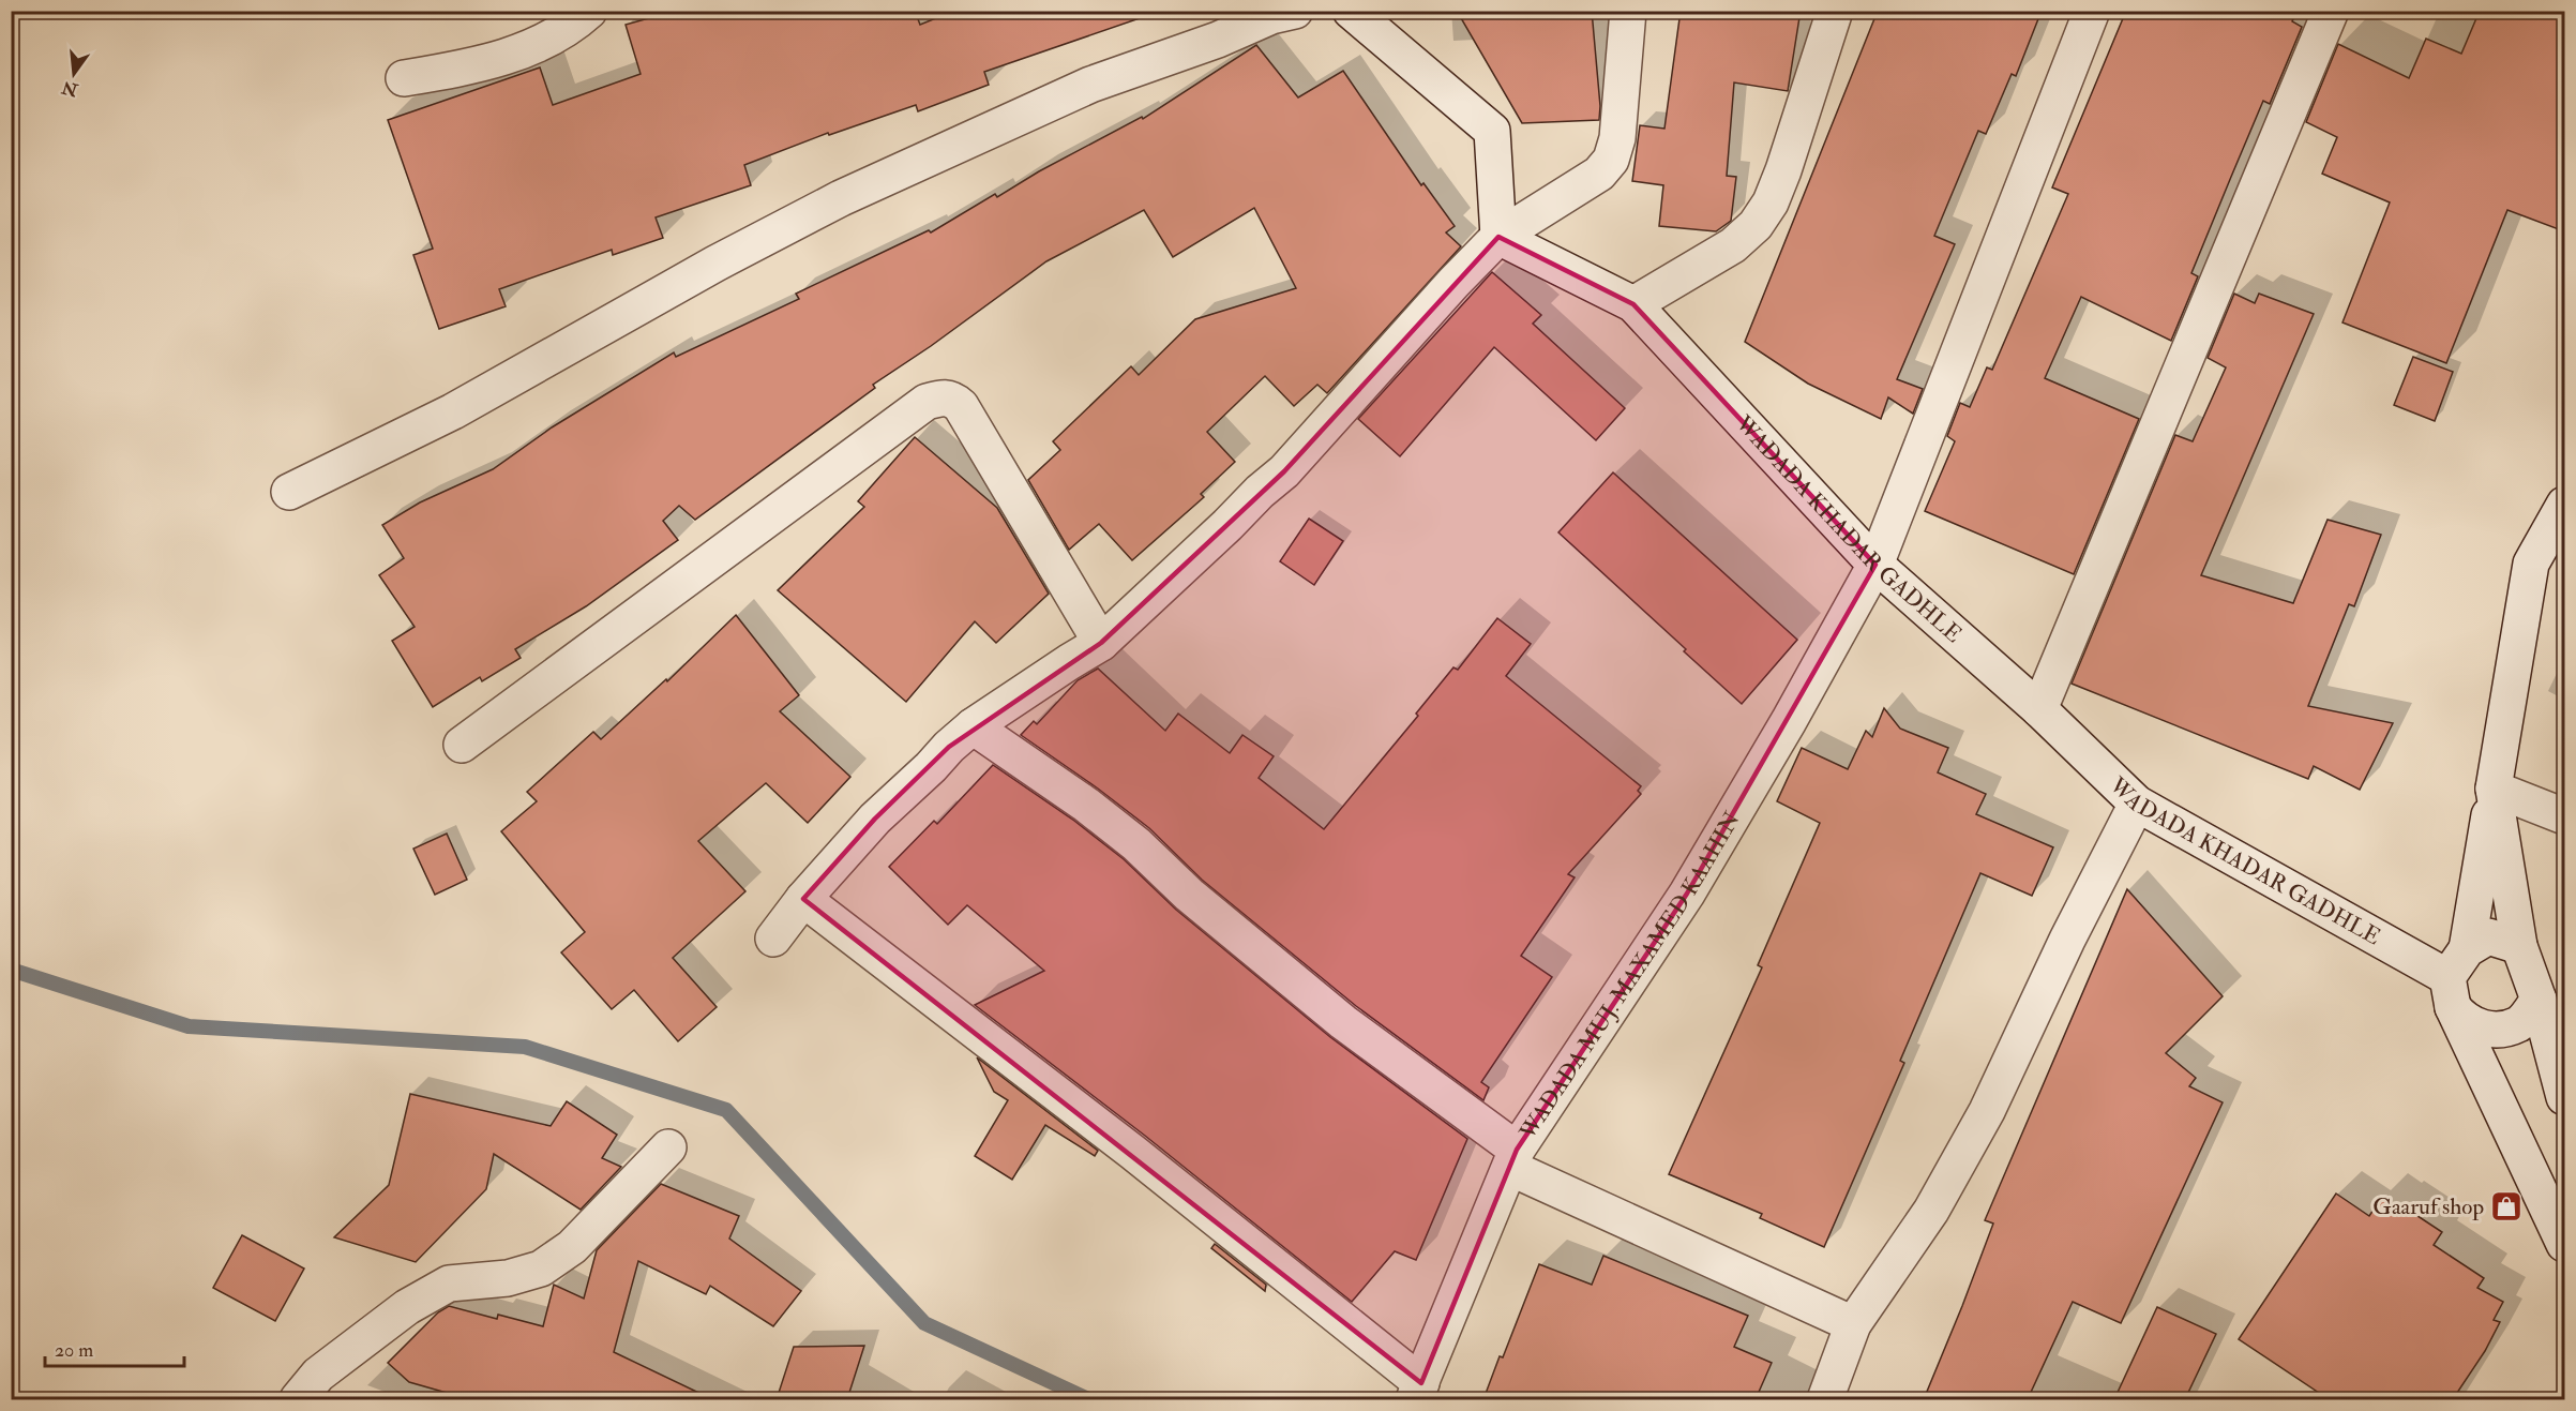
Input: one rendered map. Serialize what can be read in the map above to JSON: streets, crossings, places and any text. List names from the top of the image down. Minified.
{"streets":{"street":["WADADA KHADAR GADHLE","WADADA MUJ. MAXAMED KAAHIN"]},"crossings":[["WADADA KHADAR GADHLE","WADADA MUJ. MAXAMED KAAHIN"]],"places":{"shop":["Gaaruf shop"]},"scale_bar":"20 m","north":"bottom"}
